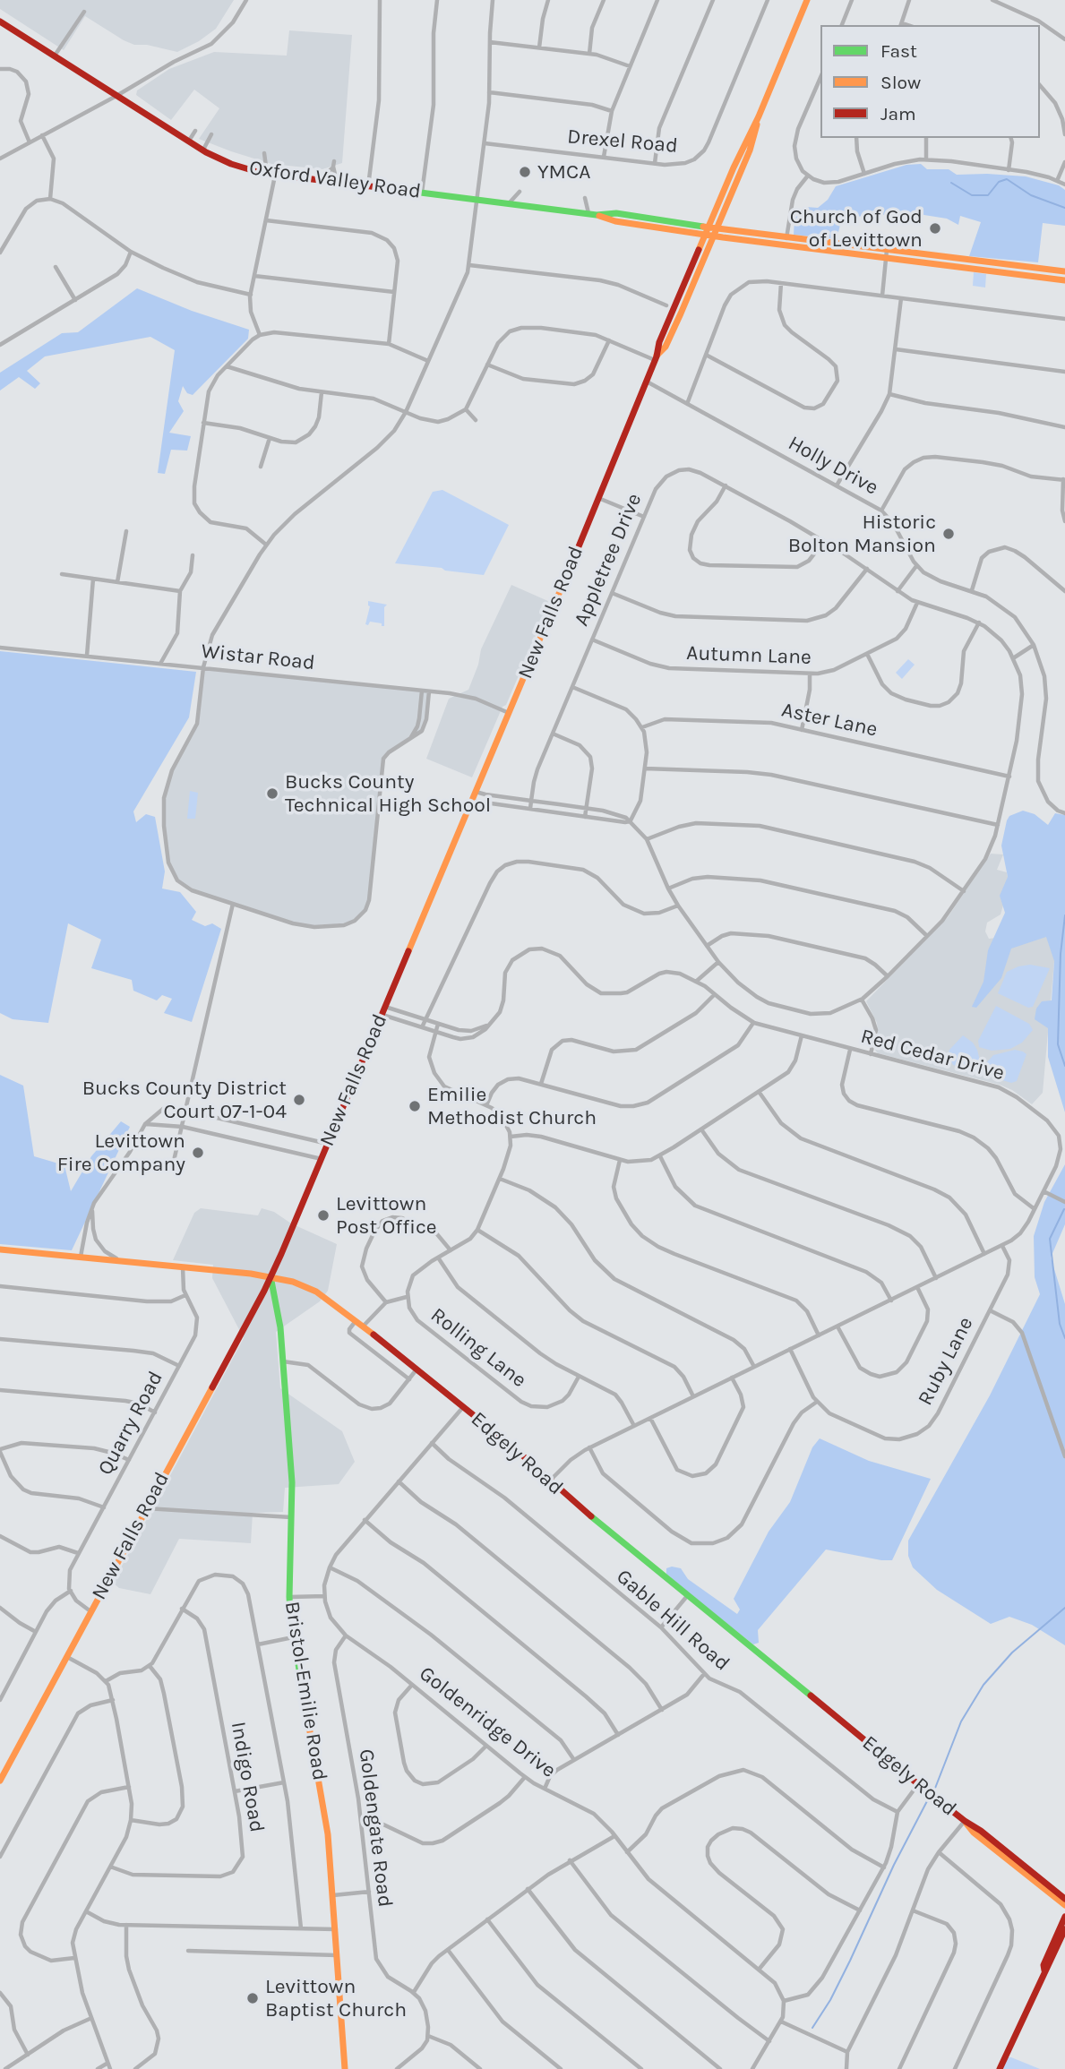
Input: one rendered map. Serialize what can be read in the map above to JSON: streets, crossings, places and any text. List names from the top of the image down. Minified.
{"streets":{"main road":["Oxford Valley Road","New Falls Road","Edgely Road","Bristol-Emilie Road"],"street":["Drexel Road","Holly Drive","Appletree Drive","Autumn Lane","Wistar Road","Aster Lane","Red Cedar Drive","Rolling Lane","Ruby Lane","Quarry Road","Gable Hill Road","Goldenridge Drive","Indigo Road","Goldengate Road"]},"crossings":[["Oxford Valley Road","New Falls Road"],["Holly Drive","New Falls Road"],["Appletree Drive","Autumn Lane"],["Appletree Drive","Aster Lane"],["New Falls Road","Wistar Road"],["New Falls Road","Edgely Road"],["New Falls Road","Bristol-Emilie Road"],["Red Cedar Drive","Ruby Lane"],["Red Cedar Drive","Edgely Road"],["Quarry Road","Edgely Road"],["Edgely Road","Bristol-Emilie Road"],["Goldenridge Drive","Goldengate Road"]],"places":["YMCA","Church of God of Levittown","Historic Bolton Mansion","Bucks County Technical High School","Bucks County District Court 07-1-04","Emilie Methodist Church","Levittown Fire Company","Levittown Post Office","Levittown Baptist Church"],"legend":["Fast","Slow","Jam"]}
